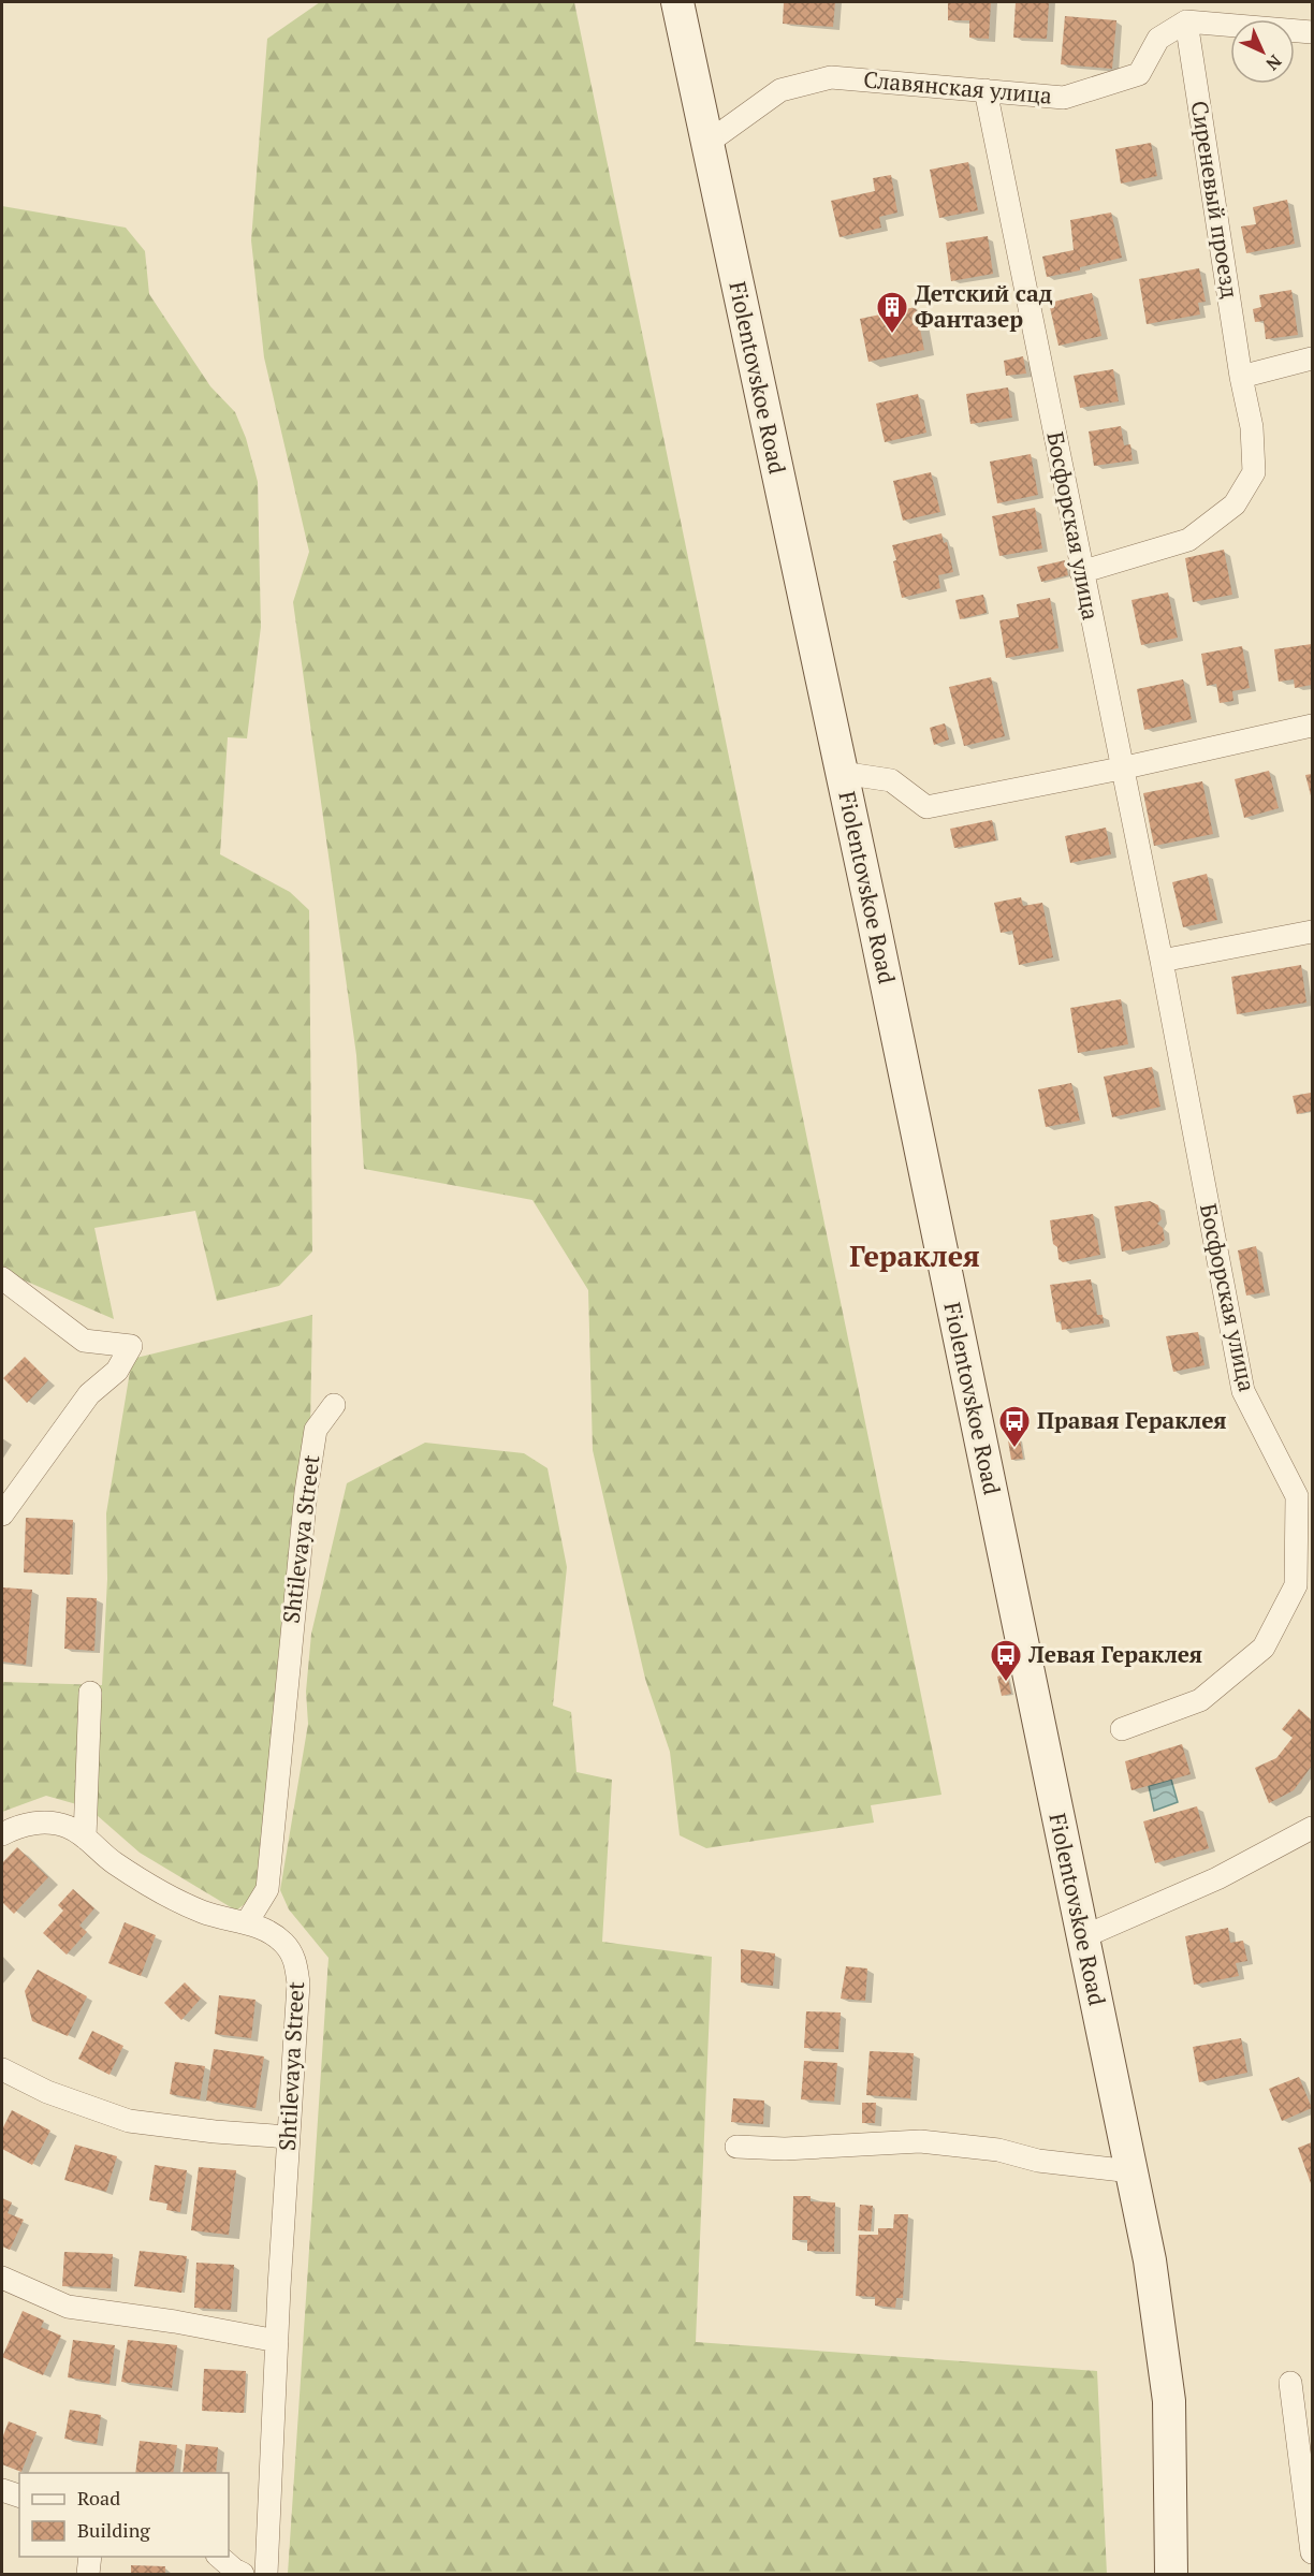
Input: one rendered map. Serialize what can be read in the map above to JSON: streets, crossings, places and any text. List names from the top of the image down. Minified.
{"streets":{"main road":["Fiolentovskoe Road"],"street":["Славянская улица","Сиреневый проезд","Босфорская улица","Shtilevaya Street"]},"crossings":[["Славянская улица","Сиреневый проезд"],["Славянская улица","Fiolentovskoe Road"],["Славянская улица","Босфорская улица"],["Сиреневый проезд","Босфорская улица"]],"districts":["Гераклея"],"places":{"building":["Детский сад Фантазер"],"bus stop":["Правая Гераклея","Левая Гераклея"]},"legend":["Road","Building"],"north":"bottom right"}
